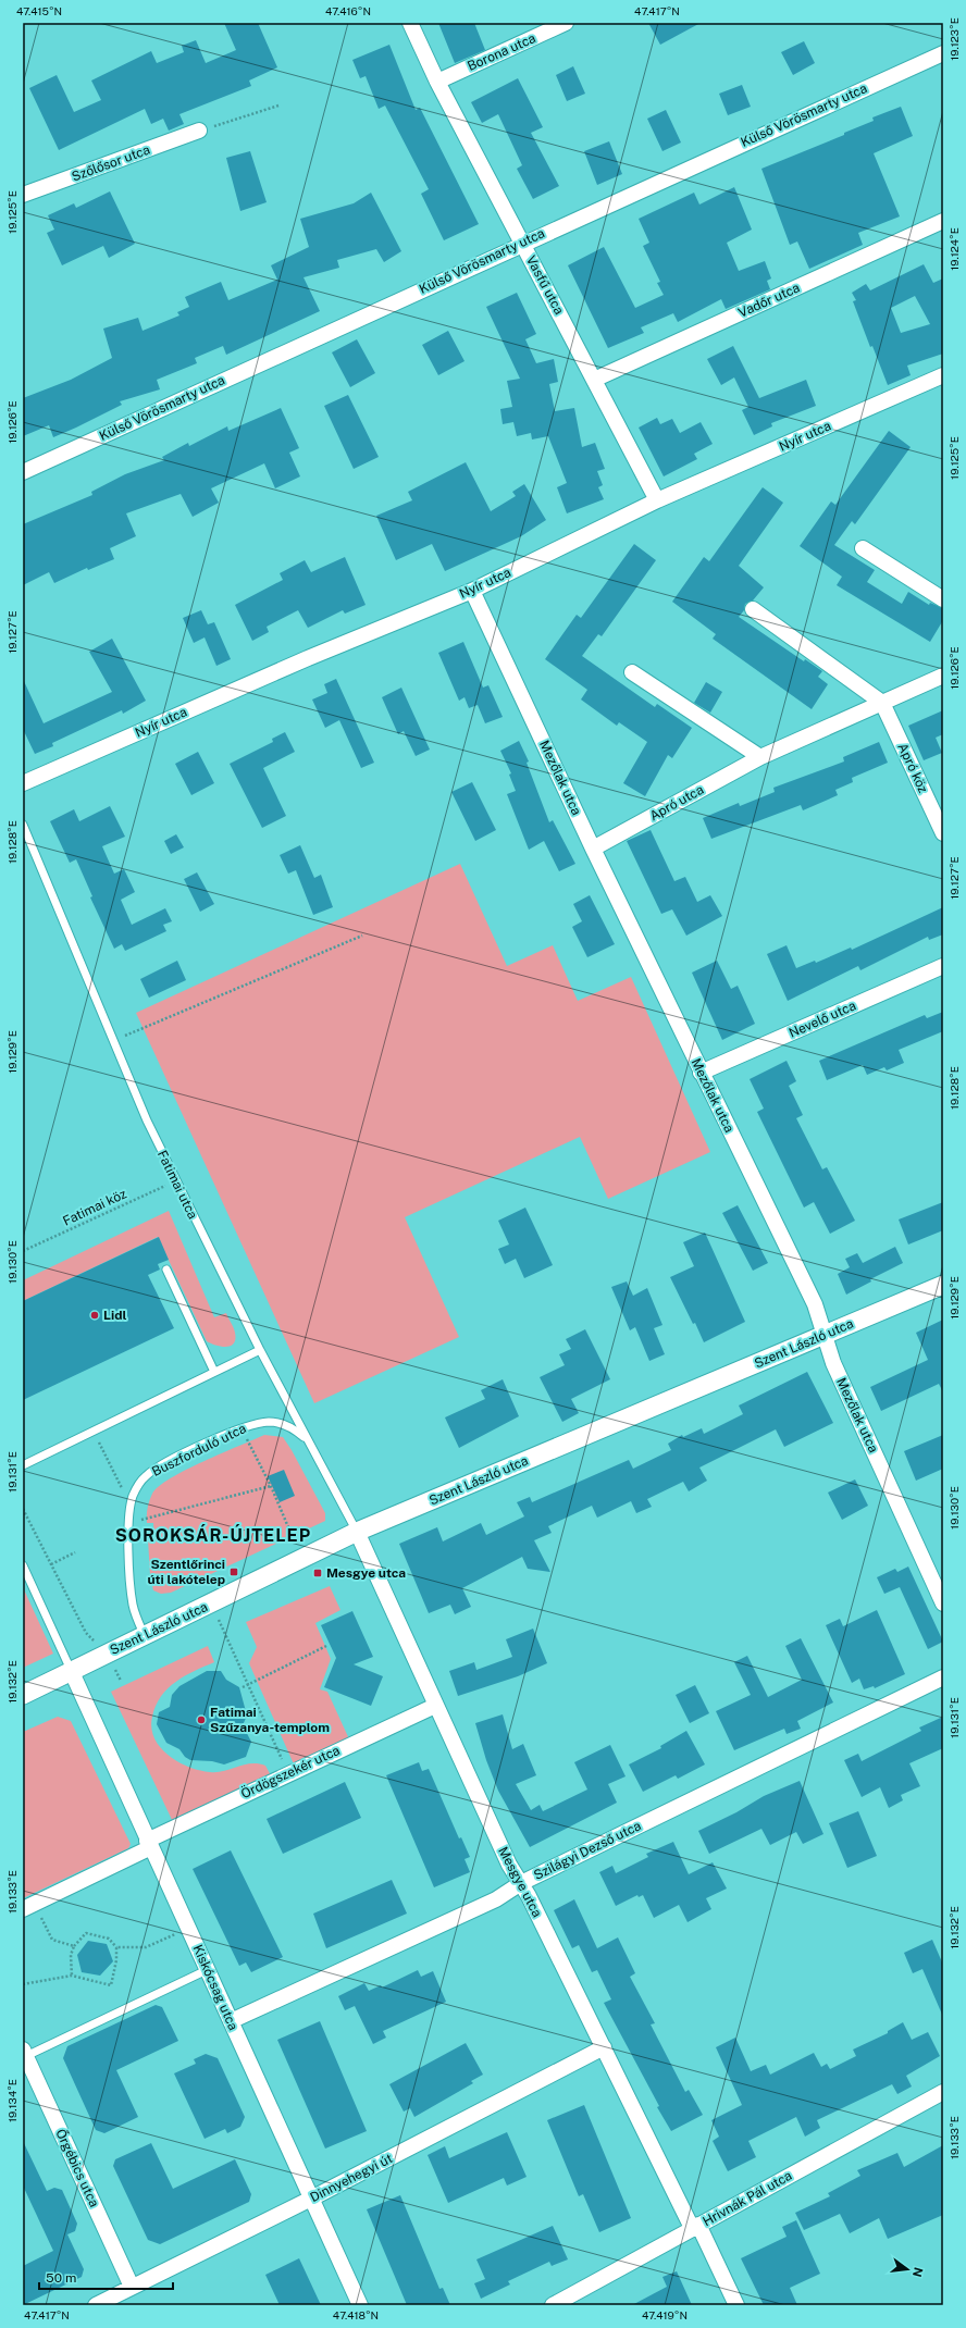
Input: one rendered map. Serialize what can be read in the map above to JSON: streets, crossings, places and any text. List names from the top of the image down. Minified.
{"streets":{"street":["Borona utca","Külső Vörösmarty utca","Szőlősor utca","Vasfű utca","Vadőr utca","Nyír utca","Apró köz","Mezőlak utca","Apró utca","Nevelő utca","Szent László utca","Ördögszekér utca","Szilágyi Dezső utca","Mesgye utca","Kiskócsag utca","Őrgébics utca","Dinnyehegyi út","Hrivnák Pál utca"],"lane":["Fatimai utca","Buszforduló utca"],"path":["Fatimai köz"]},"crossings":[["Borona utca","Vasfű utca"],["Külső Vörösmarty utca","Vasfű utca"],["Vasfű utca","Vadőr utca"],["Vasfű utca","Nyír utca"],["Nyír utca","Mezőlak utca"],["Apró köz","Apró utca"],["Mezőlak utca","Apró utca"],["Mezőlak utca","Nevelő utca"],["Mezőlak utca","Szent László utca"],["Fatimai utca","Fatimai köz"],["Fatimai utca","Szent László utca"],["Fatimai utca","Buszforduló utca"],["Fatimai utca","Mesgye utca"],["Szent László utca","Buszforduló utca"],["Szent László utca","Mesgye utca"],["Szent László utca","Kiskócsag utca"],["Ördögszekér utca","Mesgye utca"],["Ördögszekér utca","Kiskócsag utca"],["Szilágyi Dezső utca","Mesgye utca"],["Szilágyi Dezső utca","Kiskócsag utca"],["Mesgye utca","Dinnyehegyi út"],["Mesgye utca","Hrivnák Pál utca"],["Kiskócsag utca","Dinnyehegyi út"],["Őrgébics utca","Dinnyehegyi út"]],"districts":["SOROKSÁR-ÚJTELEP"],"places":{"other":["Lidl","Fatimai Szűzanya-templom"],"transit":["Szentlőrinci úti lakótelep","Mesgye utca"]},"scale_bar":"50 m","north":"right","coordinates":["47.415°N","47.416°N","47.417°N","19.123°E","19.125°E","19.124°E","19.126°E","19.127°E","19.128°E","19.129°E","19.130°E","19.131°E","19.132°E","19.133°E","19.134°E","47.418°N","47.419°N"]}
